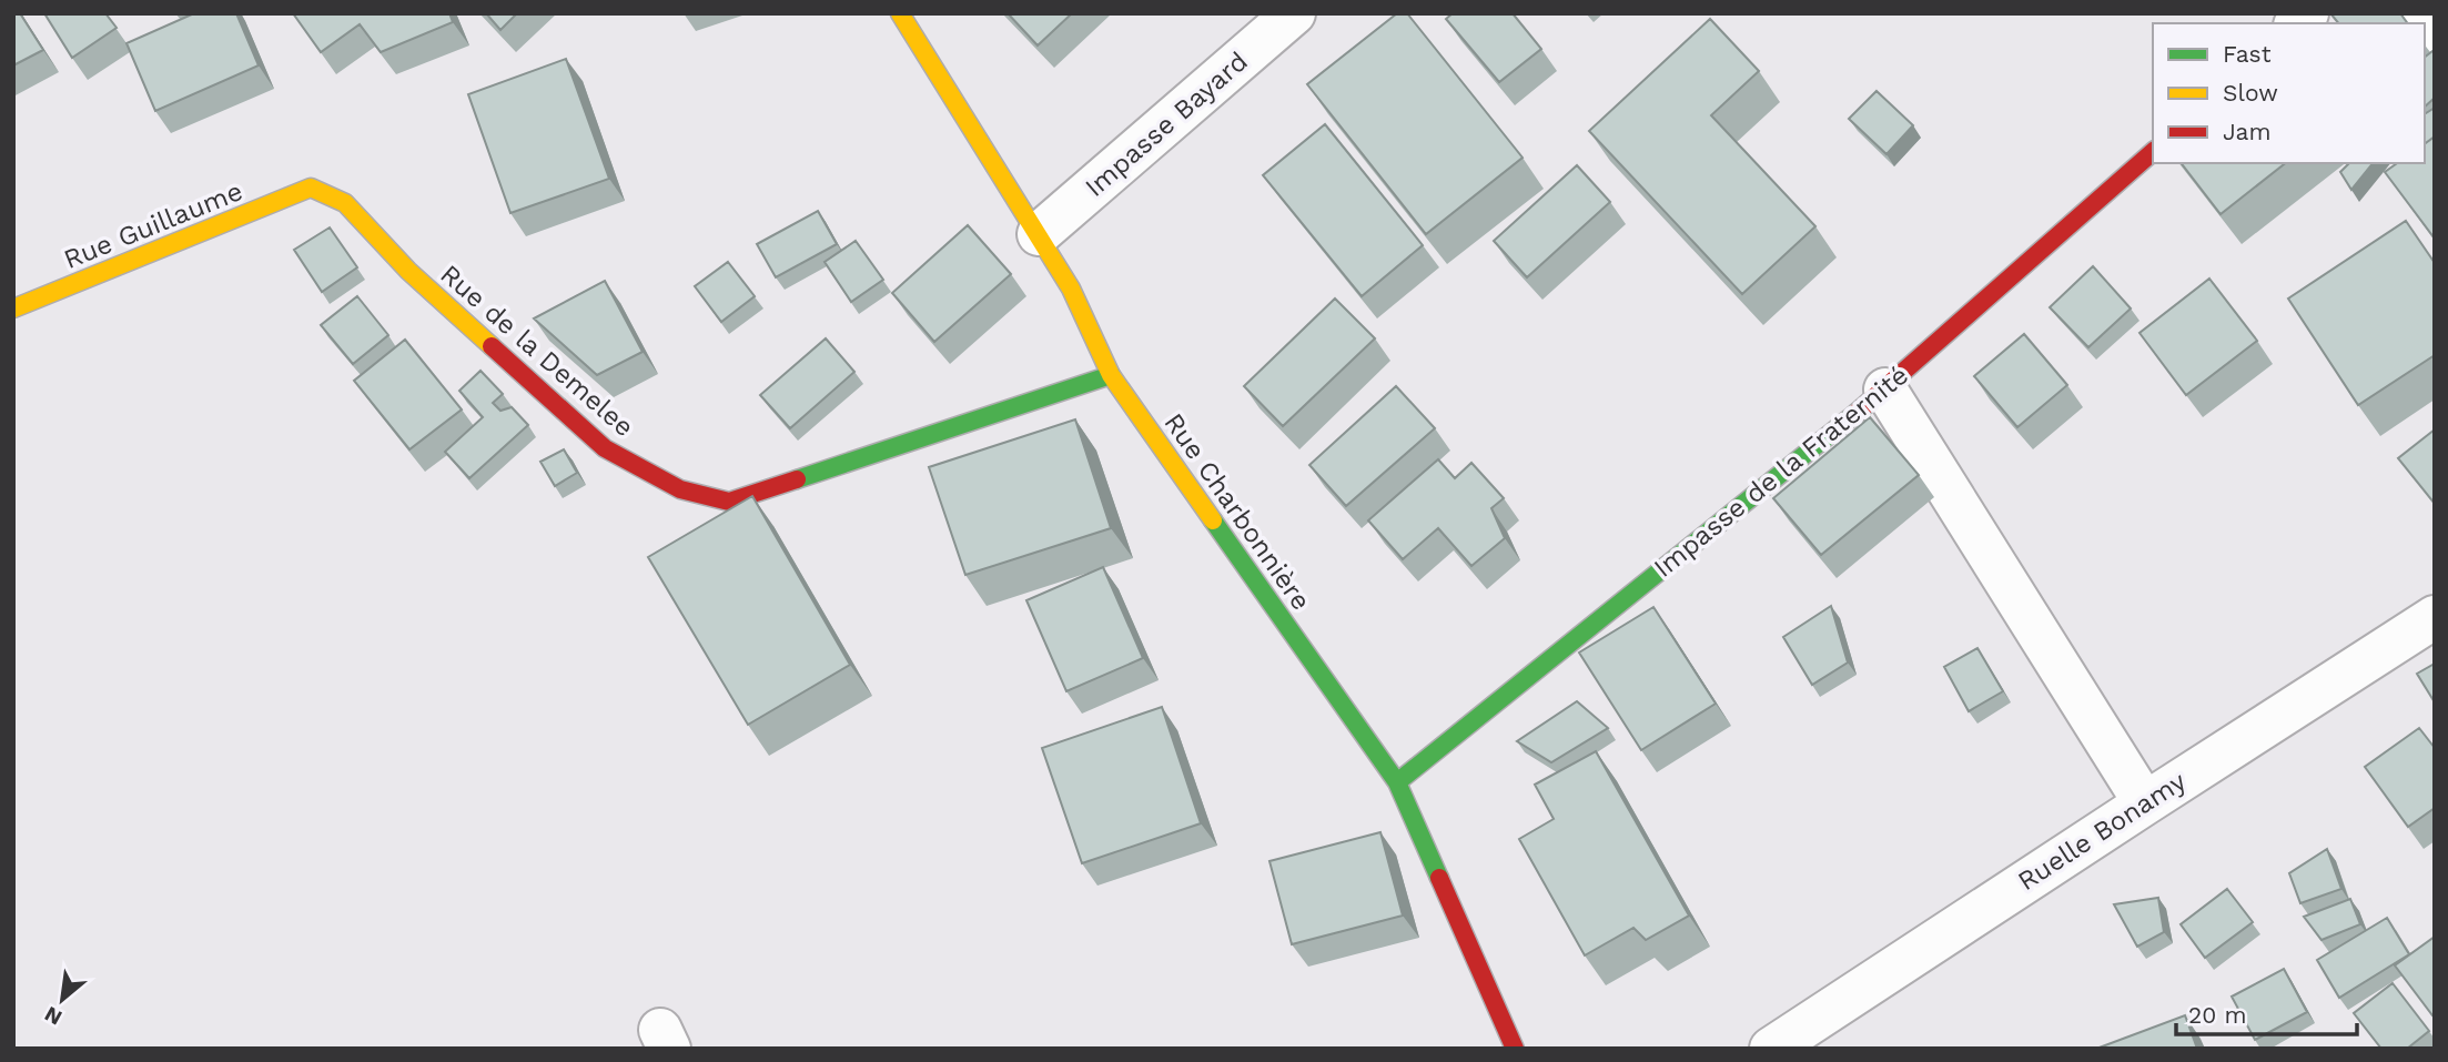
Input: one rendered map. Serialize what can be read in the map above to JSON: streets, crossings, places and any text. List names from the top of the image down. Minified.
{"streets":{"street":["Impasse Bayard","Rue Guillaume","Rue de la Demelee","Impasse de la Fraternité","Rue Charbonnière","Ruelle Bonamy"]},"crossings":[["Impasse Bayard","Rue Charbonnière"],["Rue Guillaume","Rue de la Demelee"],["Rue de la Demelee","Rue Charbonnière"],["Impasse de la Fraternité","Rue Charbonnière"]],"legend":["Fast","Slow","Jam"],"scale_bar":"20 m","north":"bottom left"}
